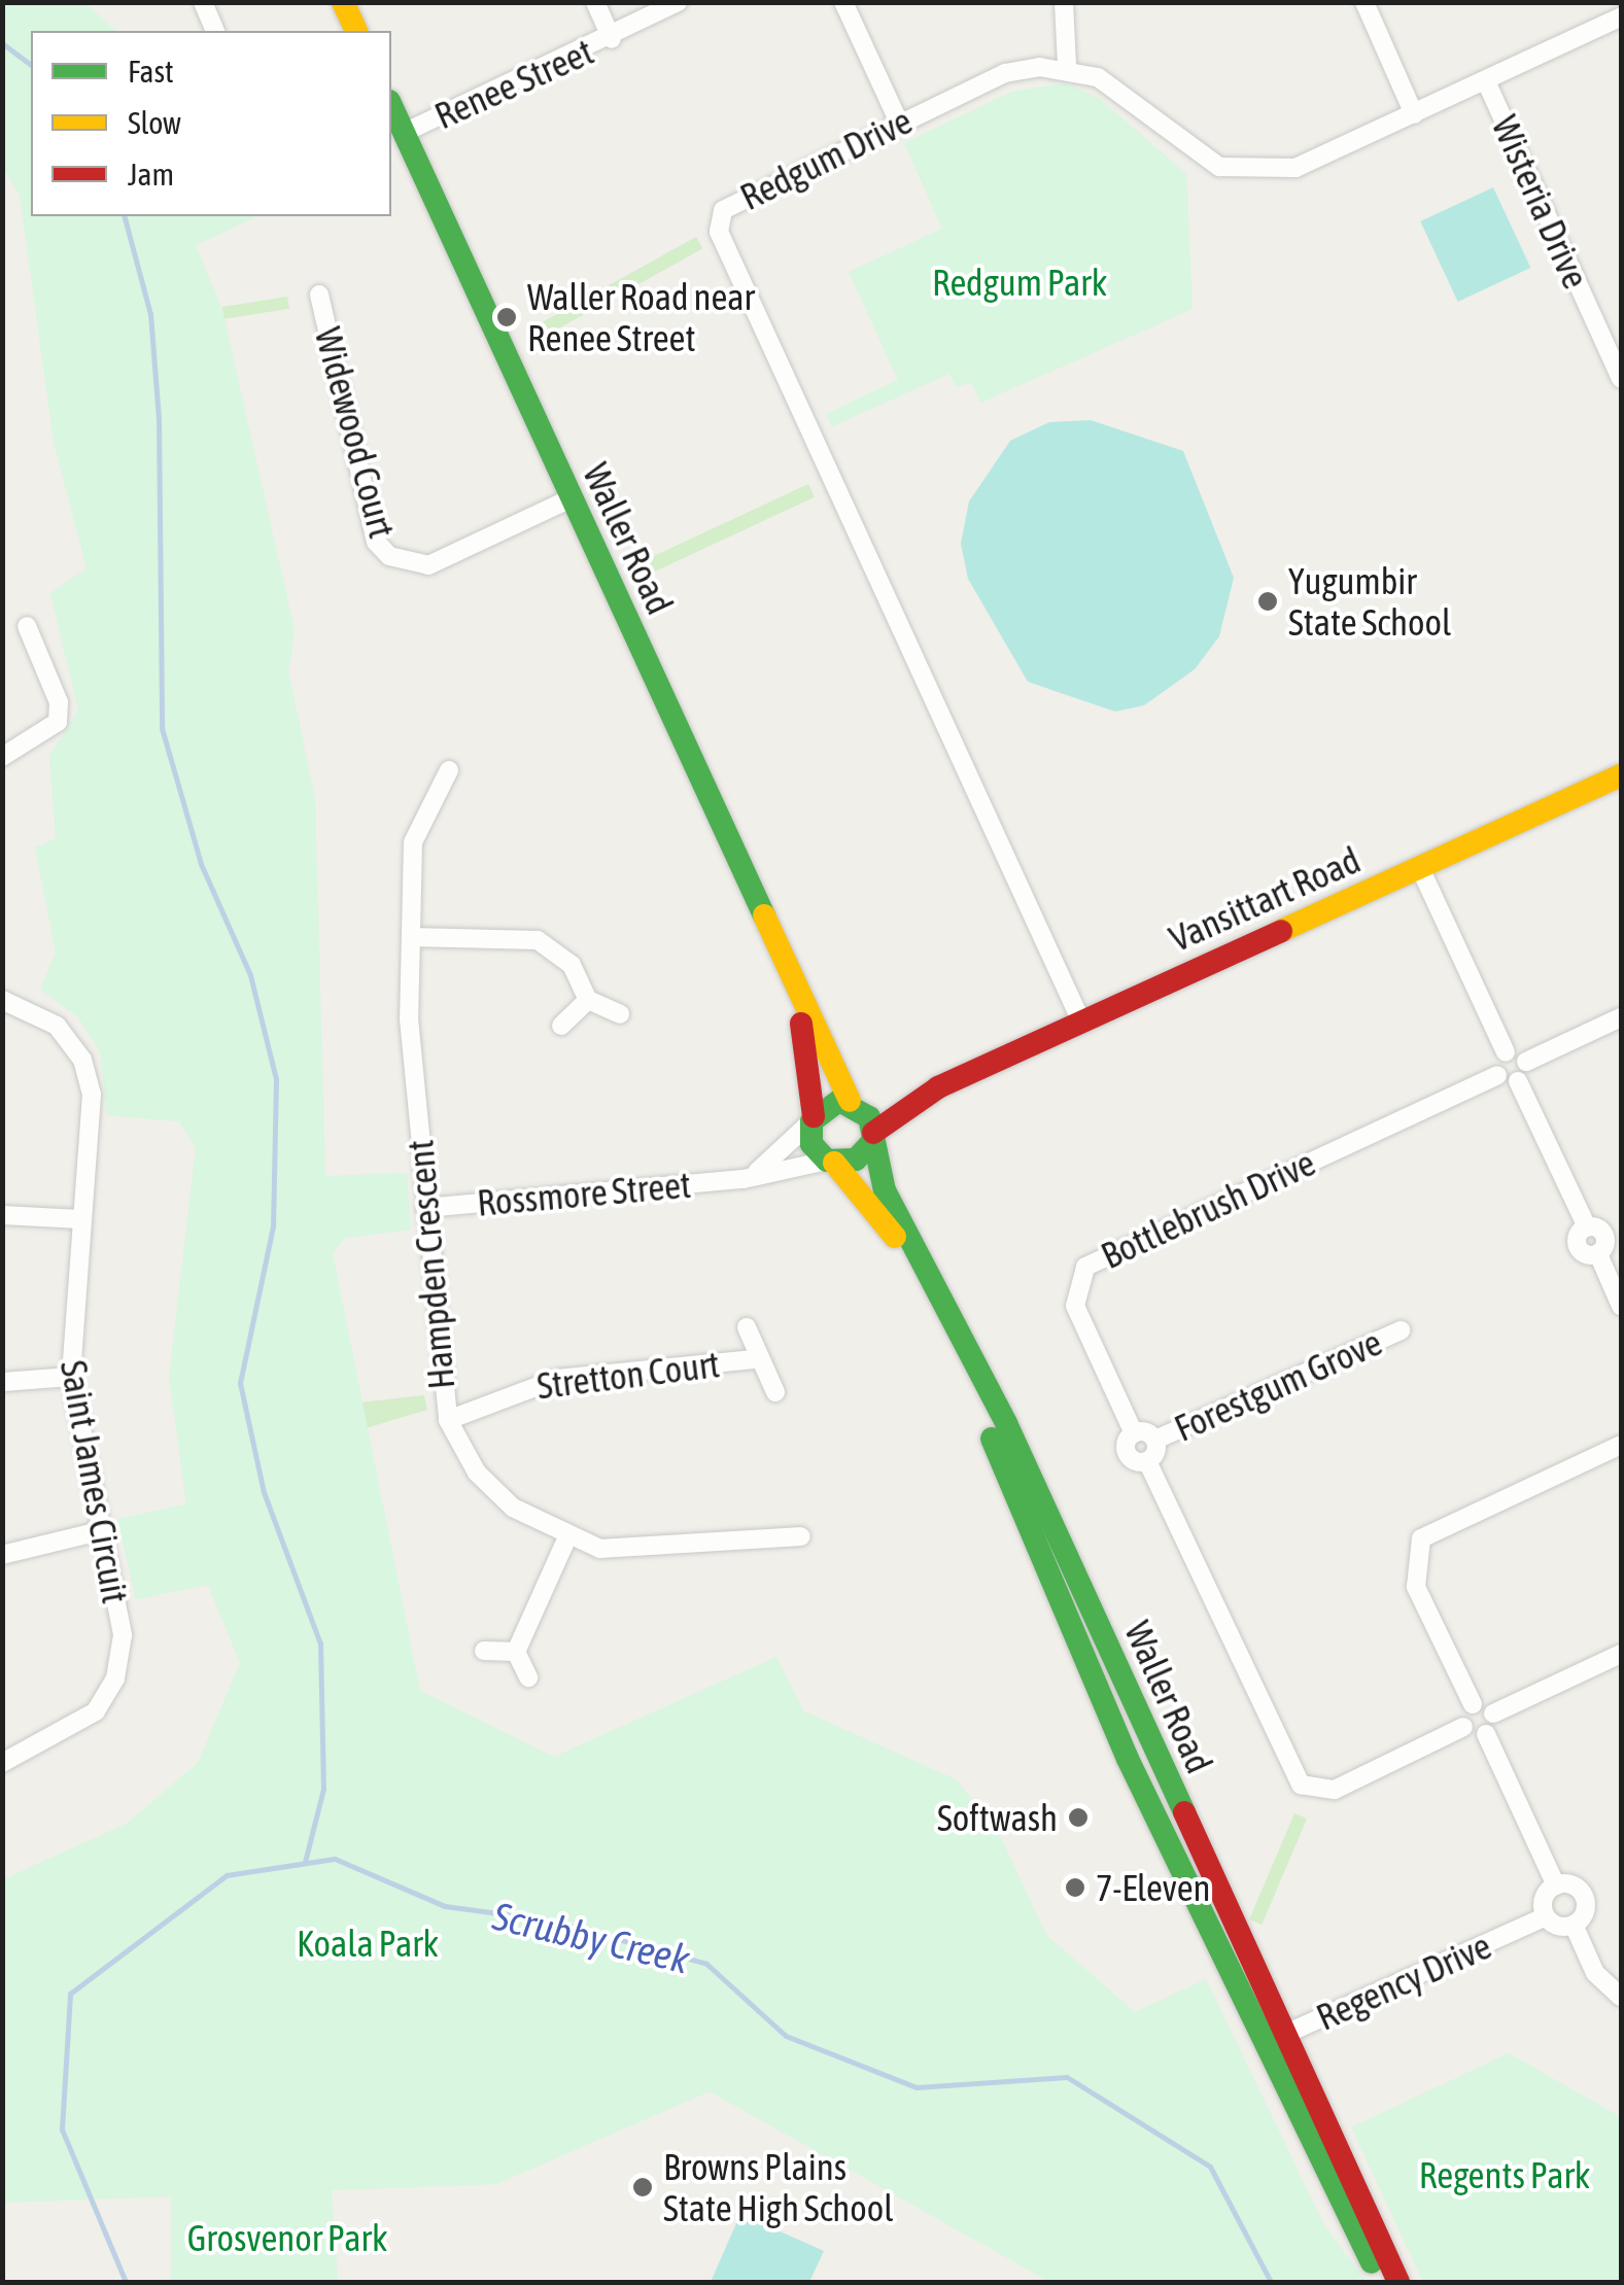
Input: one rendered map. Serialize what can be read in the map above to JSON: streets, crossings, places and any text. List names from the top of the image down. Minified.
{"streets":{"street":["Renee Street","Redgum Drive","Wisteria Drive","Widewood Court","Waller Road","Vansittart Road","Rossmore Street","Bottlebrush Drive","Hampden Crescent","Stretton Court","Forestgum Grove","Saint James Circuit","Regency Drive"]},"crossings":[["Renee Street","Waller Road"],["Redgum Drive","Vansittart Road"],["Widewood Court","Waller Road"],["Waller Road","Vansittart Road"],["Waller Road","Rossmore Street"],["Waller Road","Regency Drive"],["Vansittart Road","Rossmore Street"],["Rossmore Street","Hampden Crescent"],["Hampden Crescent","Stretton Court"]],"water":["Scrubby Creek"],"parks":["Redgum Park","Koala Park","Regents Park","Grosvenor Park"],"places":["Waller Road near Renee Street","Yugumbir State School","Softwash","7-Eleven","Browns Plains State High School"],"legend":["Fast","Slow","Jam"]}
